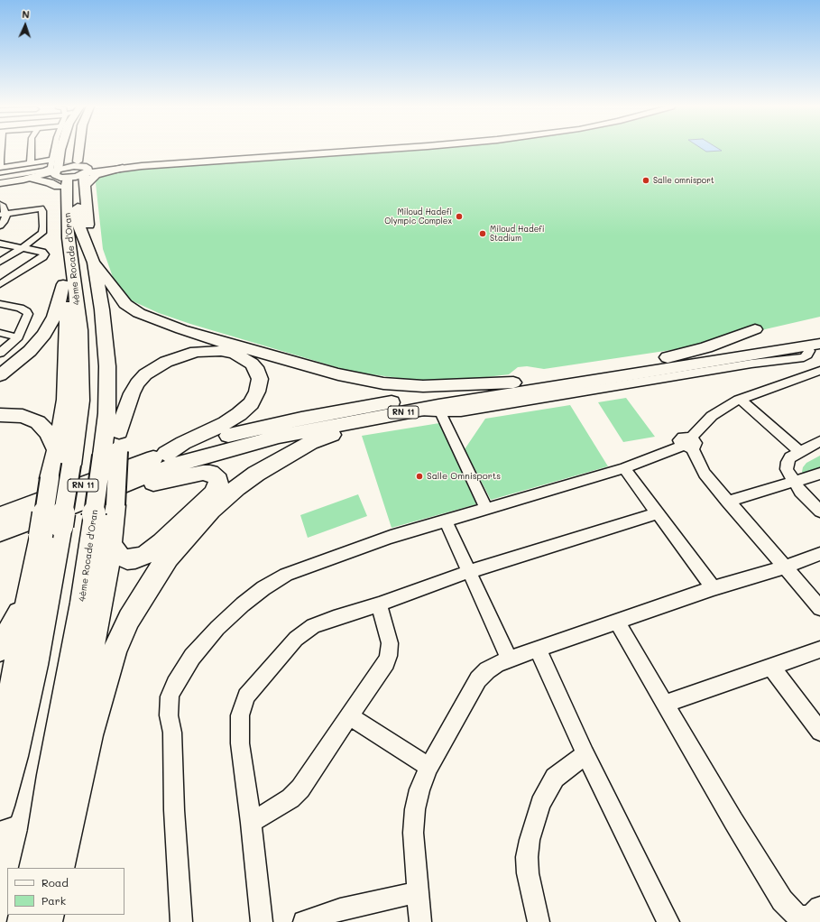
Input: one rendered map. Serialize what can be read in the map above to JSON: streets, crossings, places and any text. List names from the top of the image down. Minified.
{"streets":{"highway":["4ème Rocade d'Oran","RN 11"]},"crossings":[["4ème Rocade d'Oran","RN 11"]],"places":["Salle omnisport","Miloud Hadefi Olympic Complex","Miloud Hadefi Stadium","Salle Omnisports"],"legend":["Road","Park"],"north":"top"}
